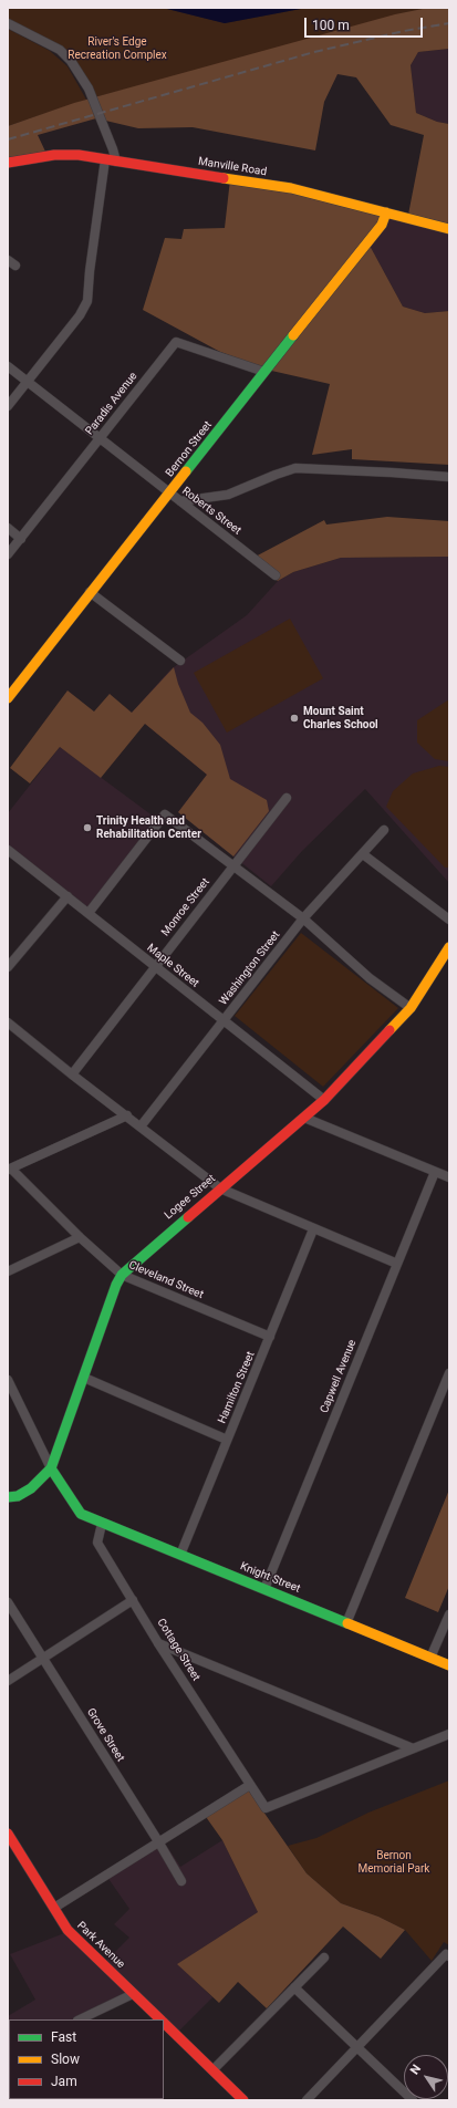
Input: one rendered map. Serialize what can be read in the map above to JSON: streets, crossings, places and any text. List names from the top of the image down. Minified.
{"streets":{"street":["Manville Road","Paradis Avenue","Bernon Street","Roberts Street","Monroe Street","Maple Street","Washington Street","Logee Street","Cleveland Street","Capwell Avenue","Hamilton Street","Knight Street","Cottage Street","Grove Street","Park Avenue"]},"crossings":[["Manville Road","Bernon Street"],["Paradis Avenue","Bernon Street"],["Paradis Avenue","Roberts Street"],["Bernon Street","Roberts Street"],["Monroe Street","Maple Street"],["Maple Street","Washington Street"],["Maple Street","Logee Street"],["Logee Street","Cleveland Street"],["Logee Street","Knight Street"],["Cleveland Street","Hamilton Street"],["Capwell Avenue","Knight Street"],["Hamilton Street","Knight Street"],["Knight Street","Cottage Street"]],"parks":["River's Edge Recreation Complex","Bernon Memorial Park"],"places":["Mount Saint Charles School","Trinity Health and Rehabilitation Center"],"legend":["Fast","Slow","Jam"],"scale_bar":"100 m","north":"top left"}
